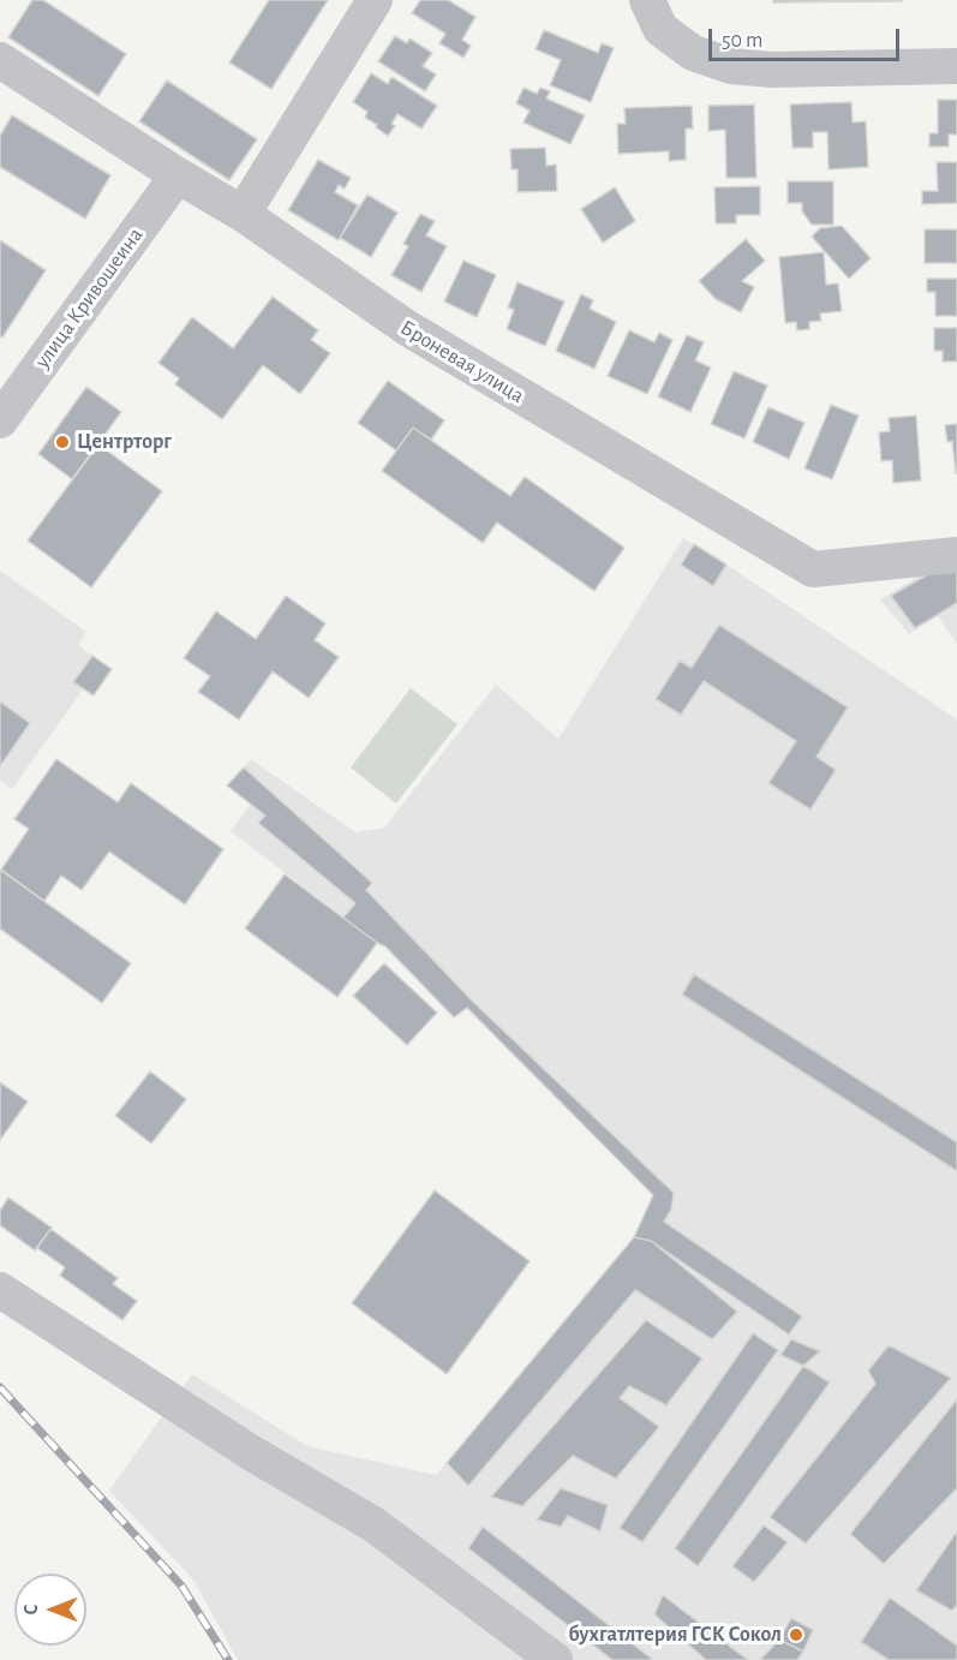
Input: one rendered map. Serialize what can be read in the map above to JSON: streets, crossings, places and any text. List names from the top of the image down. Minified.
{"streets":{"street":["улица Кривошеина","Броневая улица"]},"crossings":[["улица Кривошеина","Броневая улица"]],"places":["Центрторг","бухгатлтерия ГСК Сокол"],"scale_bar":"50 m","north":"left"}
